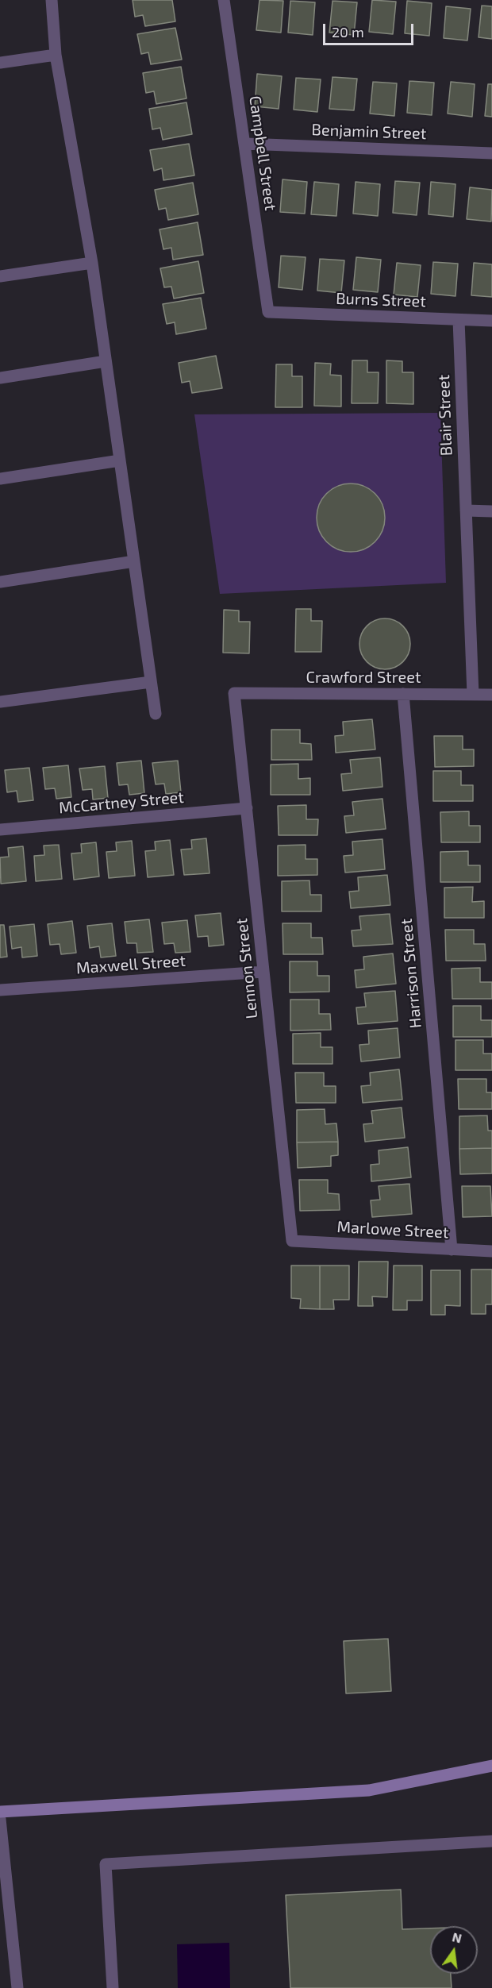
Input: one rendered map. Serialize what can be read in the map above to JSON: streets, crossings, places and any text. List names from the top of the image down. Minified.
{"streets":{"street":["Benjamin Street","Campbell Street","Burns Street","Blair Street","Crawford Street","McCartney Street","Maxwell Street","Lennon Street","Harrison Street","Marlowe Street"]},"crossings":[["Benjamin Street","Campbell Street"],["Campbell Street","Burns Street"],["Burns Street","Blair Street"],["Blair Street","Crawford Street"],["Crawford Street","Lennon Street"],["Crawford Street","Harrison Street"],["McCartney Street","Lennon Street"],["Maxwell Street","Lennon Street"],["Lennon Street","Marlowe Street"],["Harrison Street","Marlowe Street"]],"scale_bar":"20 m","north":"top"}
